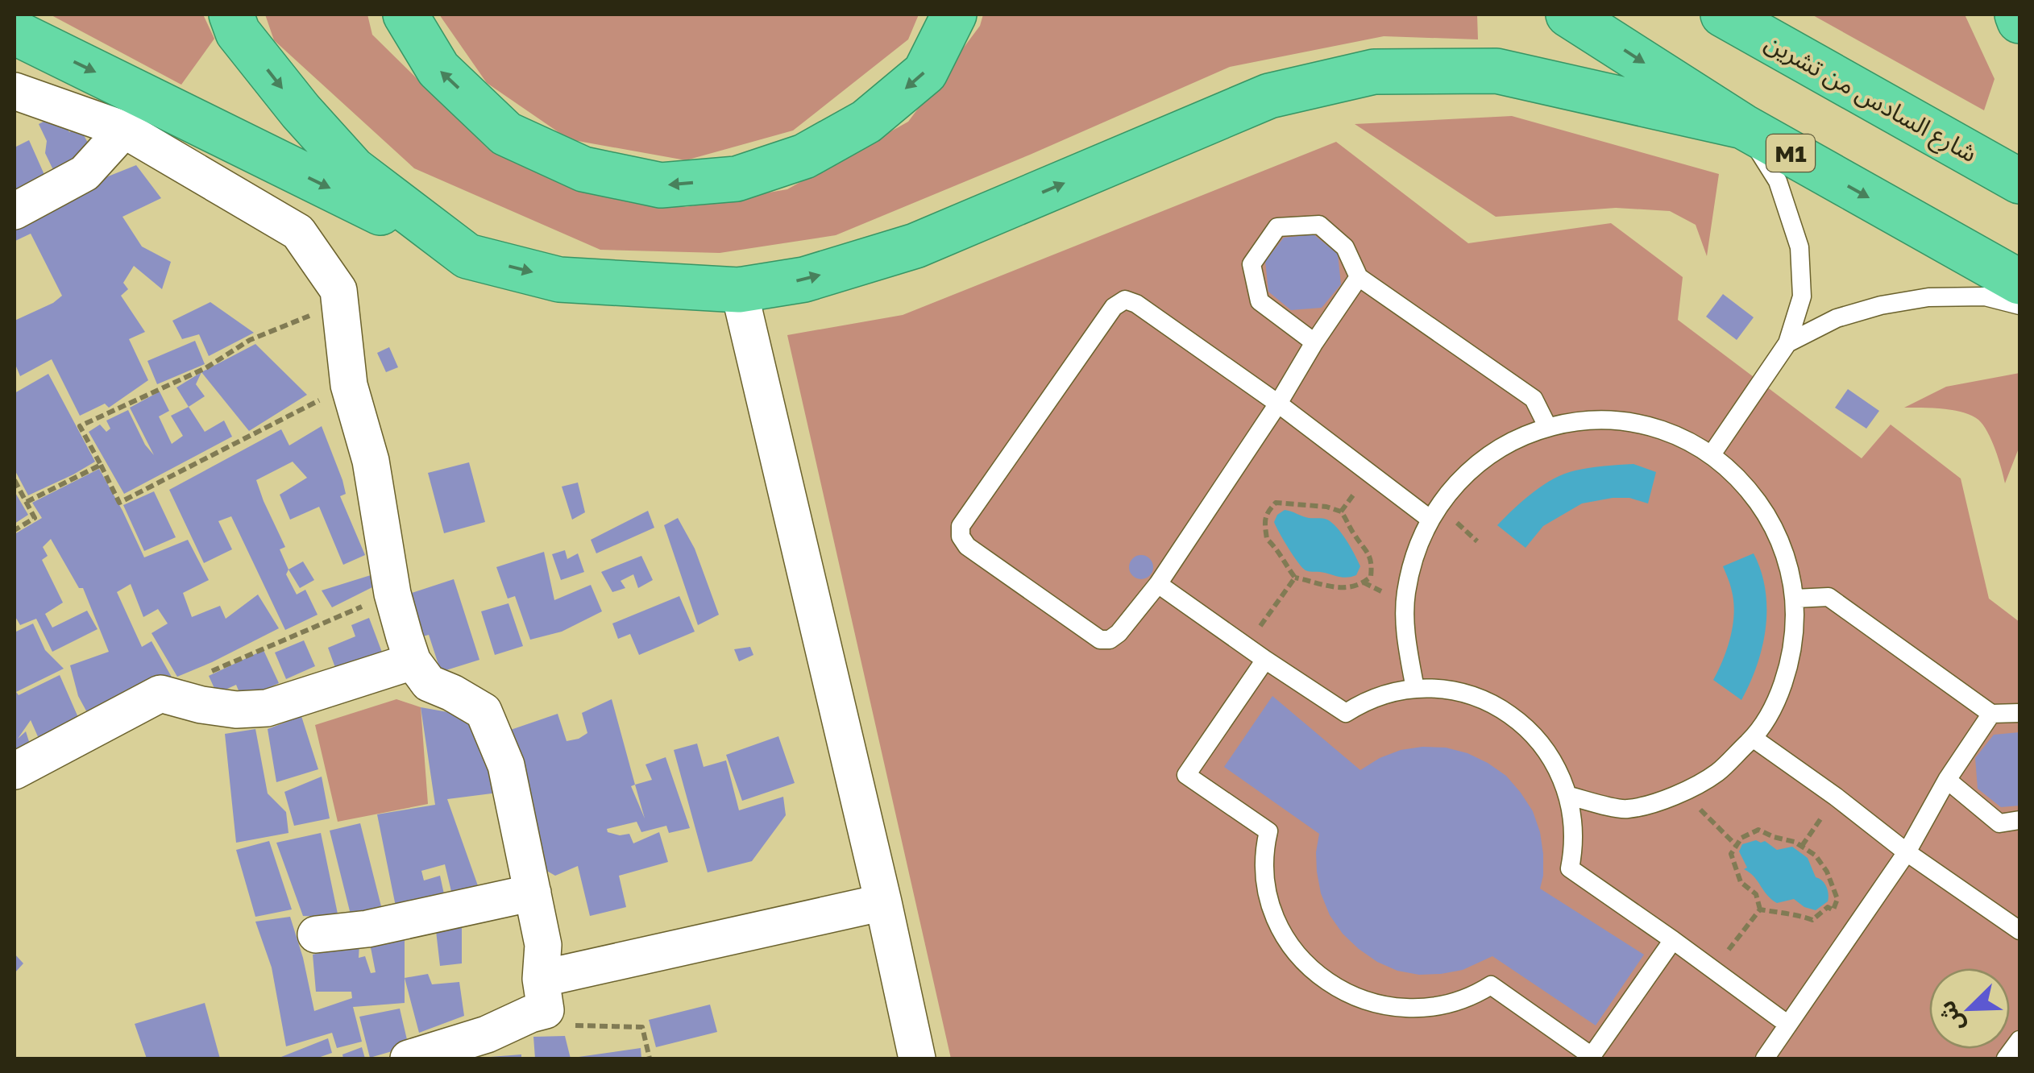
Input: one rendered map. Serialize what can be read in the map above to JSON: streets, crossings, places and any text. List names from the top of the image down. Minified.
{"streets":{"highway":["شارع السادس من تشرين","M1"]},"north":"bottom left"}
